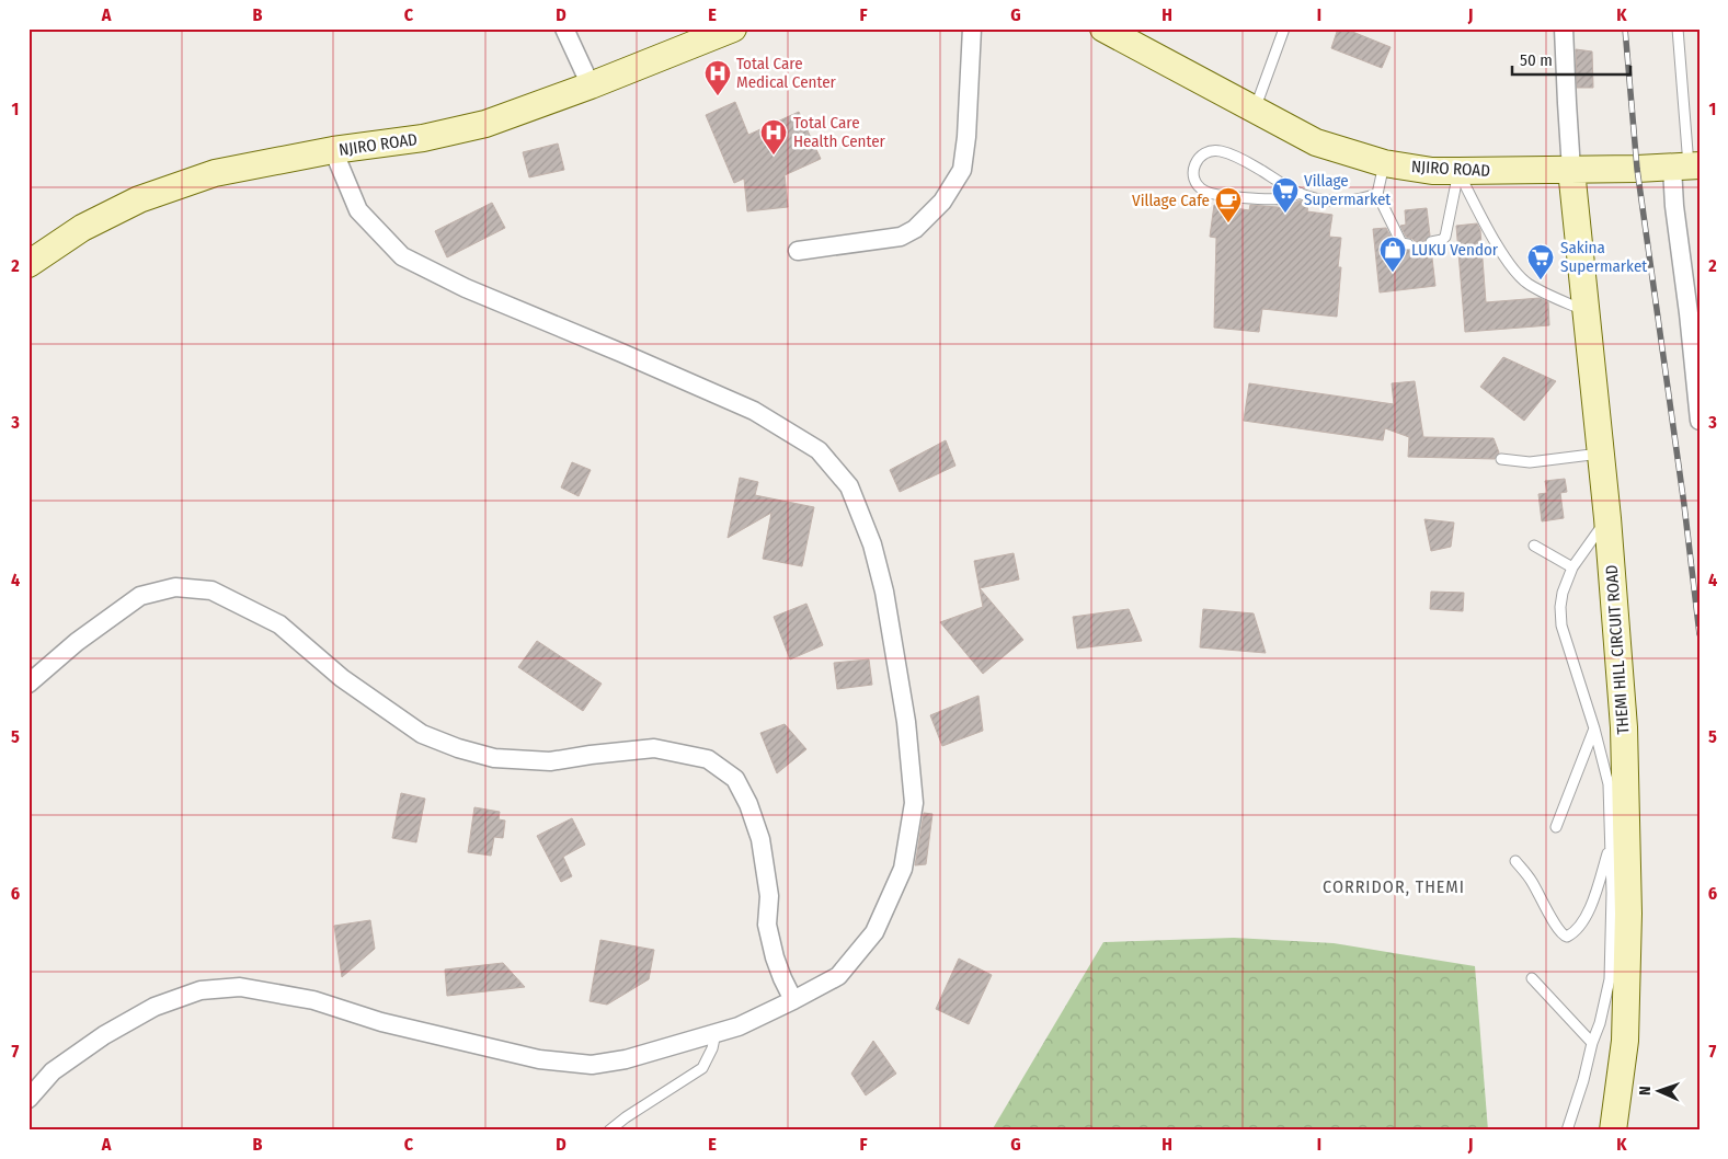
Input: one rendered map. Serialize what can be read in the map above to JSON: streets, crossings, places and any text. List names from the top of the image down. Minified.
{"streets":{"street":["NJIRO ROAD","THEMI HILL CIRCUIT ROAD"]},"crossings":[["NJIRO ROAD","THEMI HILL CIRCUIT ROAD"]],"districts":["CORRIDOR, THEMI"],"places":{"hospital":["Total Care Medical Center","Total Care Health Center"],"supermarket":["Village Supermarket","Sakina Supermarket"],"cafe":["Village Cafe"],"shop":["LUKU Vendor"]},"scale_bar":"50 m","north":"left","grid":{"columns":["A","B","C","D","E","F","G","H","I","J","K"],"rows":["1","2","3","4","5","6","7"]}}
